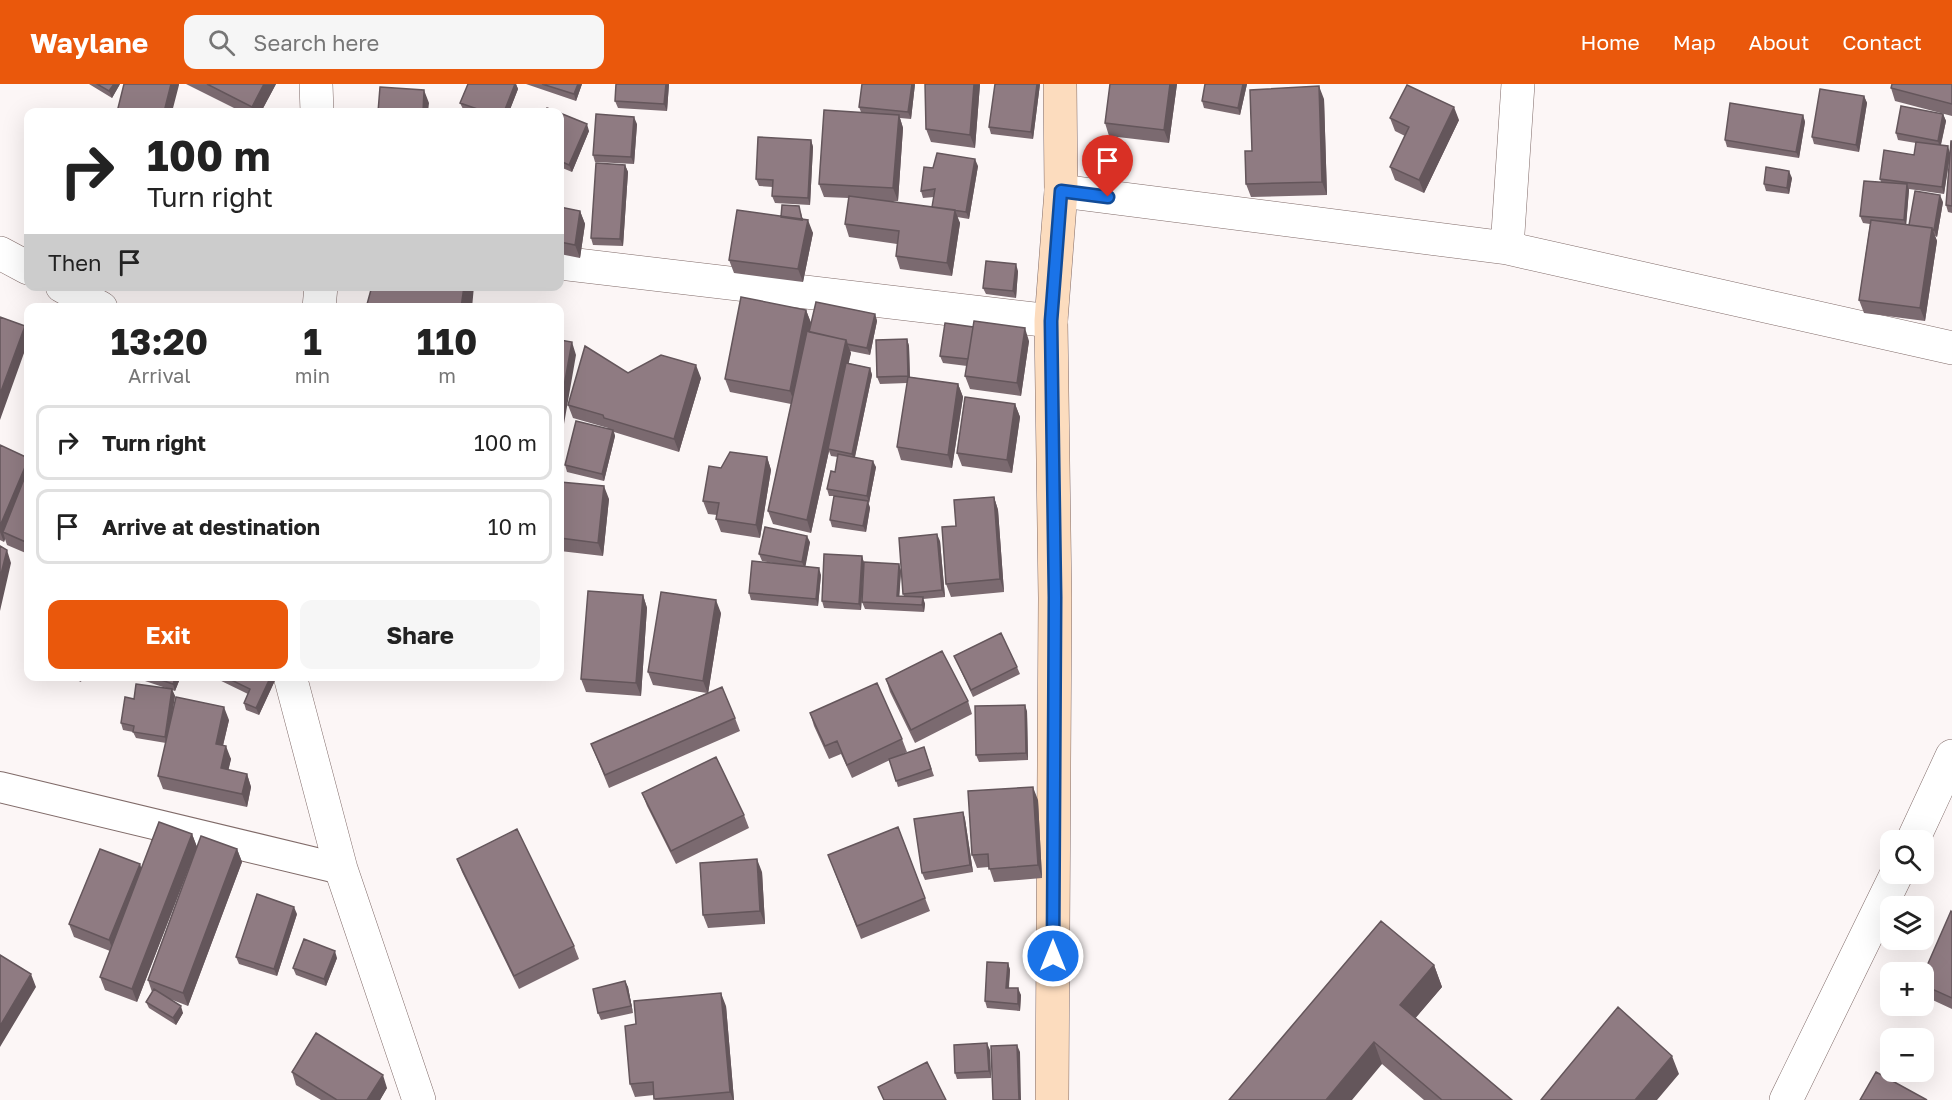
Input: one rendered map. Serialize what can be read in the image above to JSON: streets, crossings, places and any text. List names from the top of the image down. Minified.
{"page":{"header":"Waylane","search":"Search here","nav":["Home","Map","About","Contact"],"turn":["100 m","Turn right"],"then":"Then","eta":["13:20","Arrival","1","min","110","m"],"list":[{"name":"Turn right","value":"100 m"},{"name":"Arrive at destination","value":"10 m"}],"buttons":["Exit","Share"],"map_buttons":["+","−"]}}
